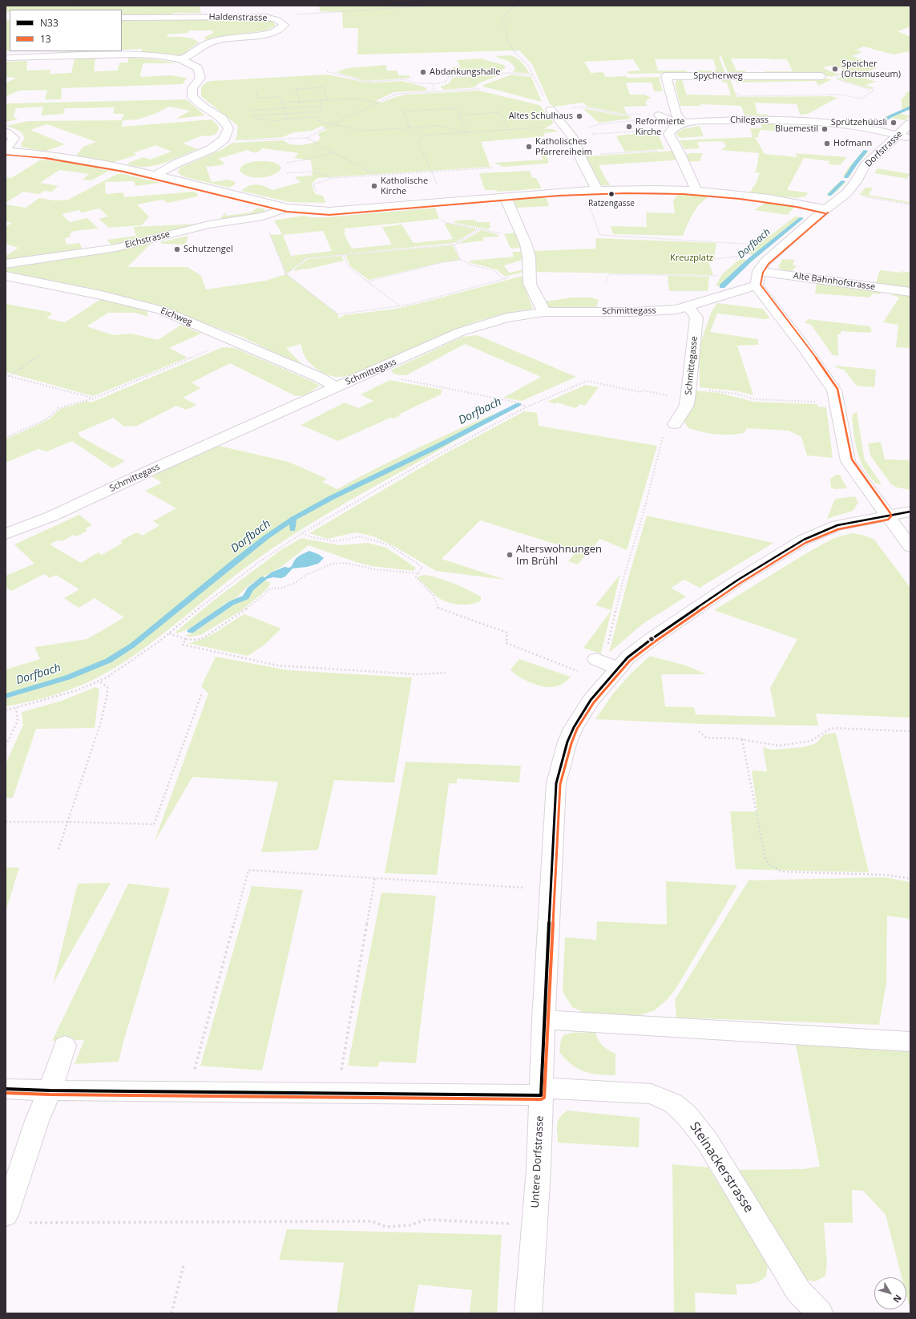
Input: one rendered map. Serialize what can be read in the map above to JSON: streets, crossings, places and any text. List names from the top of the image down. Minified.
{"streets":{"street":["Haldenstrasse","Spycherweg","Chilegass","Dorfstrasse","Eichstrasse","Alte Bahnhofstrasse","Schmittegass","Eichweg","Schmittegasse","Untere Dorfstrasse","Steinackerstrasse"]},"crossings":[["Spycherweg","Chilegass"],["Chilegass","Dorfstrasse"],["Dorfstrasse","Alte Bahnhofstrasse"],["Dorfstrasse","Schmittegass"],["Schmittegass","Eichweg"],["Schmittegass","Schmittegasse"],["Untere Dorfstrasse","Steinackerstrasse"]],"water":["Dorfbach"],"parks":["Kreuzplatz"],"places":["Speicher (Ortsmuseum)","Abdankungshalle","Altes Schulhaus","Sprützehüüsli","Reformierte Kirche","Bluemestil","Hofmann","Katholisches Pfarrereiheim","Katholische Kirche","Ratzengasse","Schutzengel","Alterswohnungen Im Brühl"],"lines":["transit line 13","transit line N33"],"legend":["N33","13"],"north":"bottom right"}
